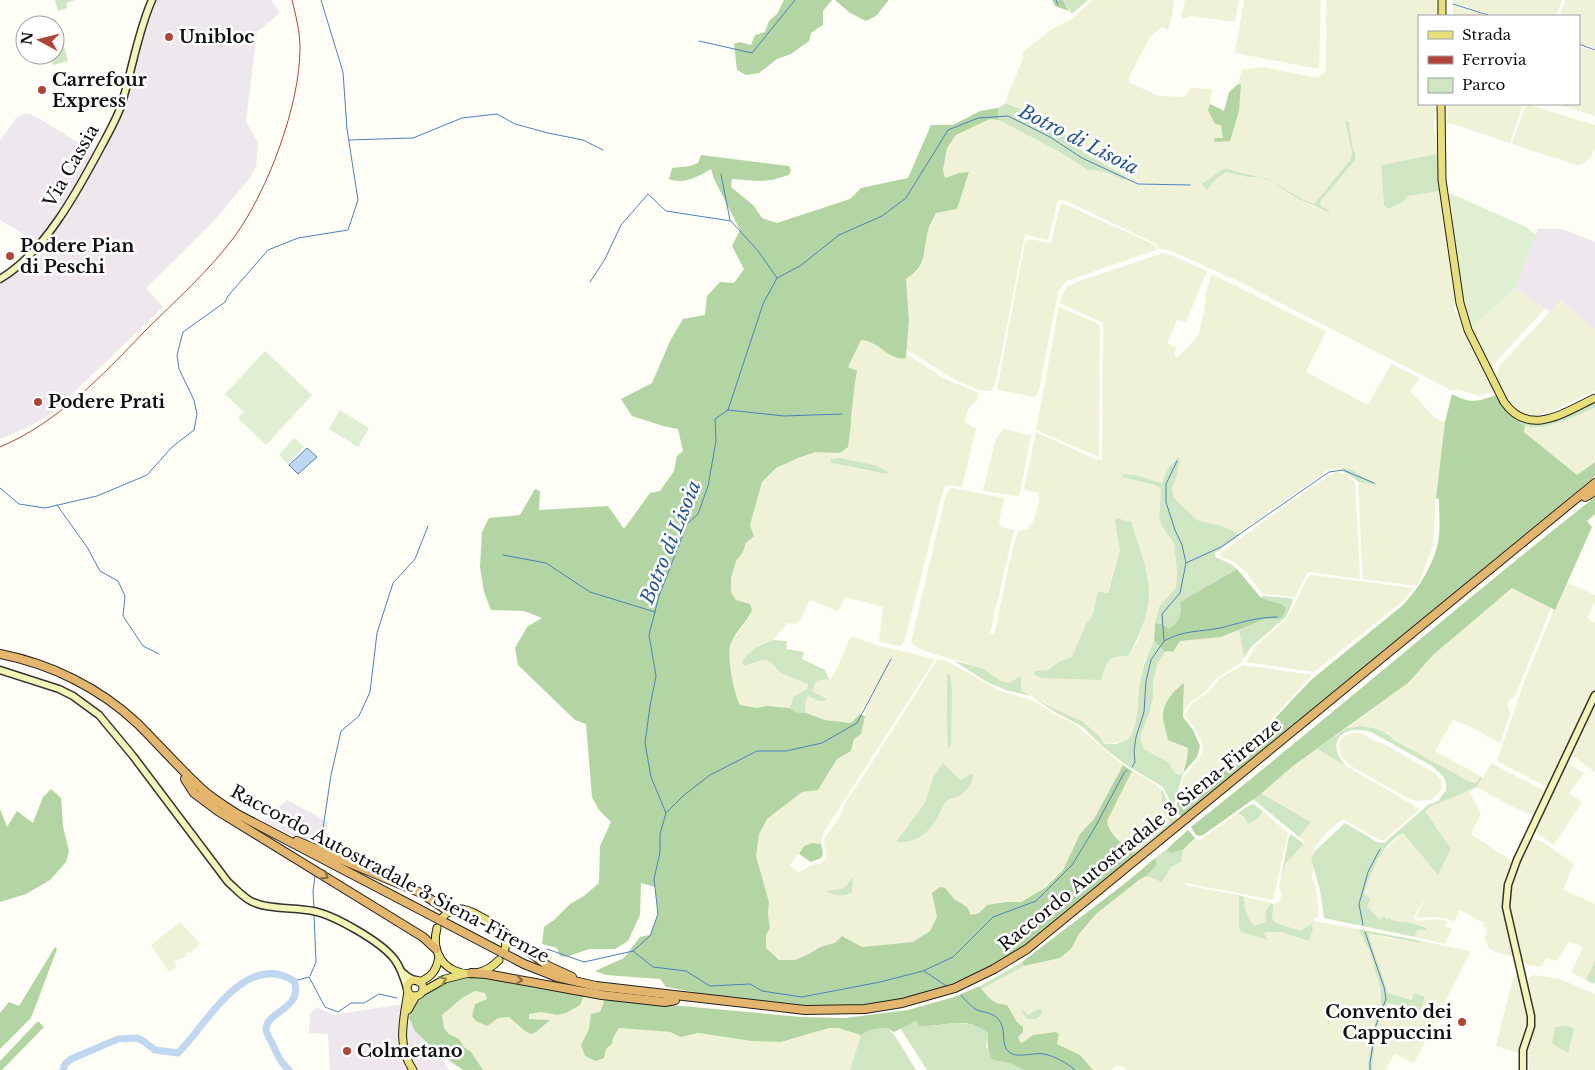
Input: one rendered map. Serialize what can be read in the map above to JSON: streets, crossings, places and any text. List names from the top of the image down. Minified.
{"streets":{"highway":["Raccordo Autostradale 3 Siena-Firenze"],"main road":["Via Cassia"]},"water":["Botro di Lisoia"],"places":["Unibloc","Carrefour Express","Podere Pian di Peschi","Podere Prati","Convento dei Cappuccini","Colmetano"],"legend":["Strada","Ferrovia","Parco"],"north":"left"}
